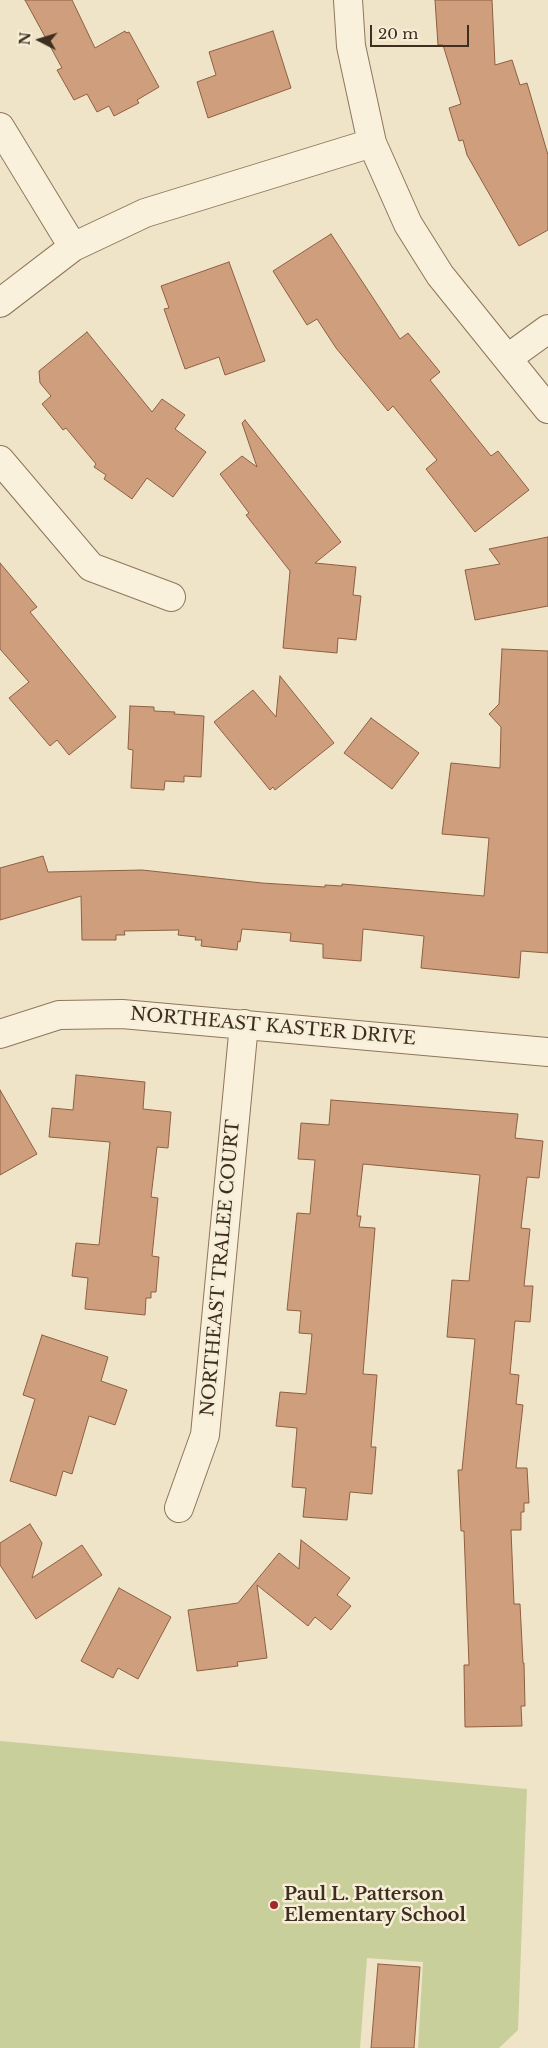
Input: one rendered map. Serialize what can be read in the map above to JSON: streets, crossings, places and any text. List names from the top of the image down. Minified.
{"streets":{"street":["NORTHEAST KASTER DRIVE","NORTHEAST TRALEE COURT"]},"crossings":[["NORTHEAST KASTER DRIVE","NORTHEAST TRALEE COURT"]],"places":["Paul L. Patterson Elementary School"],"scale_bar":"20 m","north":"left"}
